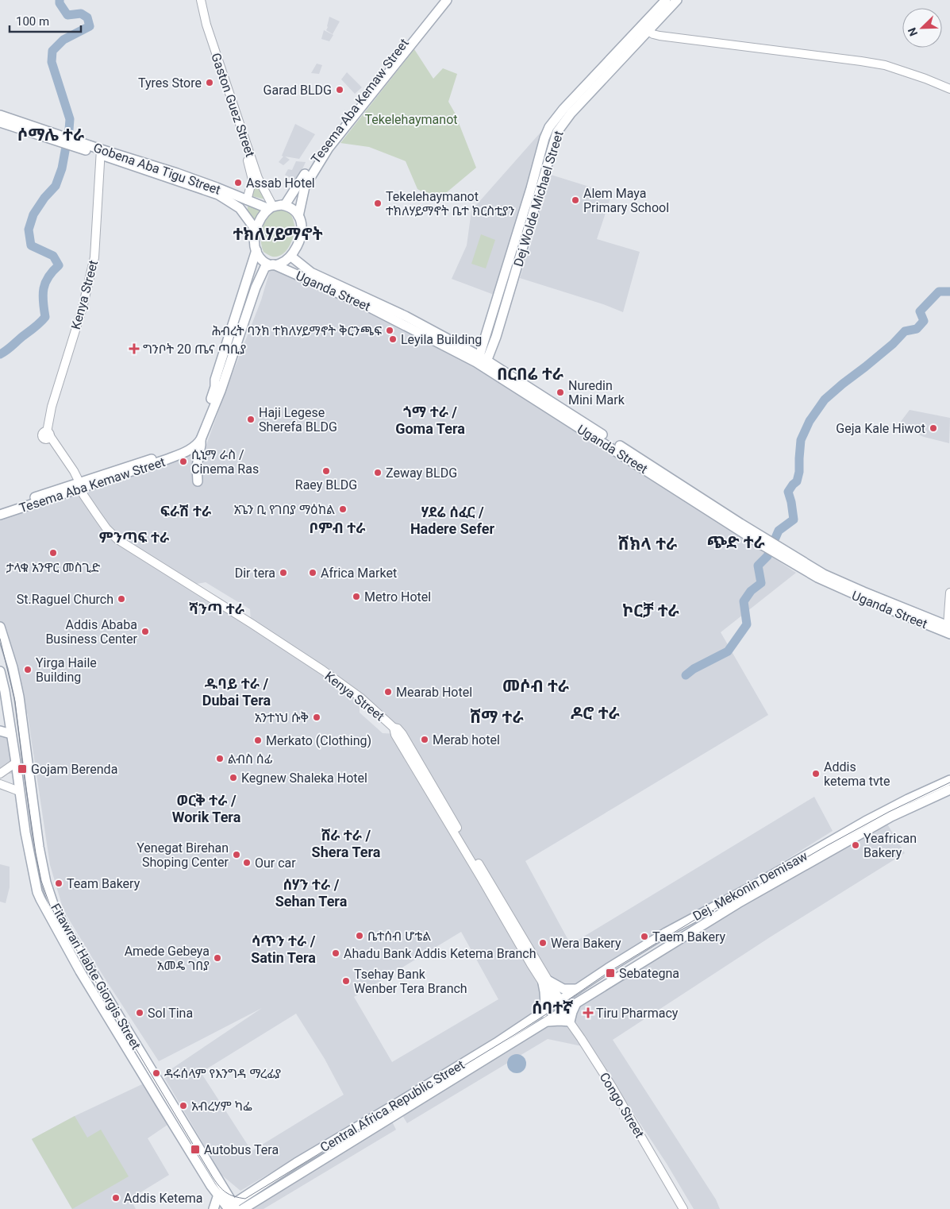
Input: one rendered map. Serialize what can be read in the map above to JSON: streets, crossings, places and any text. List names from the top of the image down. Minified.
{"streets":{"main road":["Tesema Aba Kemaw Street","Gaston Guez Street","Gobena Aba Tigu Street","Dej Wolde Michael Street","Uganda Street","Kenya Street","Dej. Mekonin Demisaw","Fitawrari Habte Giorgis Street","Congo Street","Central Africa Republic Street"]},"crossings":[["Tesema Aba Kemaw Street","Gaston Guez Street"],["Tesema Aba Kemaw Street","Gobena Aba Tigu Street"],["Tesema Aba Kemaw Street","Uganda Street"],["Tesema Aba Kemaw Street","Kenya Street"],["Gaston Guez Street","Gobena Aba Tigu Street"],["Gaston Guez Street","Uganda Street"],["Gobena Aba Tigu Street","Uganda Street"],["Gobena Aba Tigu Street","Kenya Street"],["Dej Wolde Michael Street","Uganda Street"],["Kenya Street","Congo Street"],["Dej. Mekonin Demisaw","Congo Street"],["Dej. Mekonin Demisaw","Central Africa Republic Street"],["Fitawrari Habte Giorgis Street","Central Africa Republic Street"],["Congo Street","Central Africa Republic Street"]],"districts":["ሶማሌ ተራ","ተክለሃይማኖት","በርበሬ ተራ","ጎማ ተራ / Goma Tera","ፍራሽ ተራ","ሃደሬ ሰፈር / Hadere Sefer","ቦምብ ተራ","ምንጣፍ ተራ","ጭድ ተራ","ሸክላ ተራ","ሻንጣ ተራ","ኮርቻ ተራ","ዱባይ ተራ / Dubai Tera","መሶብ ተራ","ዶሮ ተራ","ሸማ ተራ","ወርቅ ተራ / Worik Tera","ሸራ ተራ / Shera Tera","ሰሃን ተራ / Sehan Tera","ሳጥን ተራ / Satin Tera","ሰባተኛ"],"parks":["Tekelehaymanot"],"places":{"other":["Tyres Store","Garad BLDG","Assab Hotel","Alem Maya Primary School","Tekelehaymanot ተክለሃይማኖት ቤተ ክርስቲያን","ሕብረት ባንክ ተክለሃይማኖት ቅርንጫፍ","Leyila Building","Nuredin Mini Mark","Haji Legese Sherefa BLDG","Geja Kale Hiwot","ሲኒማ ራስ / Cinema Ras","Raey BLDG","Zeway BLDG","አጌን ቢ የገበያ ማዕከል","ታላቁ አንዋር መስጊድ","Dir tera","Africa Market","Metro Hotel","St.Raguel Church","Addis Ababa Business Center","Yirga Haile Building","Mearab Hotel","አንተነህ ሱቅ","Merab hotel","Merkato (Clothing)","ልብስ ሰፊ","Addis ketema tvte","Kegnew Shaleka Hotel","Yeafrican Bakery","Yenegat Birehan Shoping Center","Our car","Team Bakery","ቤተሰብ ሆቴል","Taem Bakery","Wera Bakery","Ahadu Bank Addis Ketema Branch","Amede Gebeya አመዴ ገበያ","Tsehay Bank Wenber Tera Branch","Sol Tina","ዳሩሰላም የእንግዳ ማረፊያ","አብረሃም ካፌ","Addis Ketema"],"health":["ግንቦት 20 ጤና ጣቢያ","Tiru Pharmacy"],"transit":["Gojam Berenda","Sebategna","Autobus Tera"]},"scale_bar":"100 m","north":"bottom left"}
